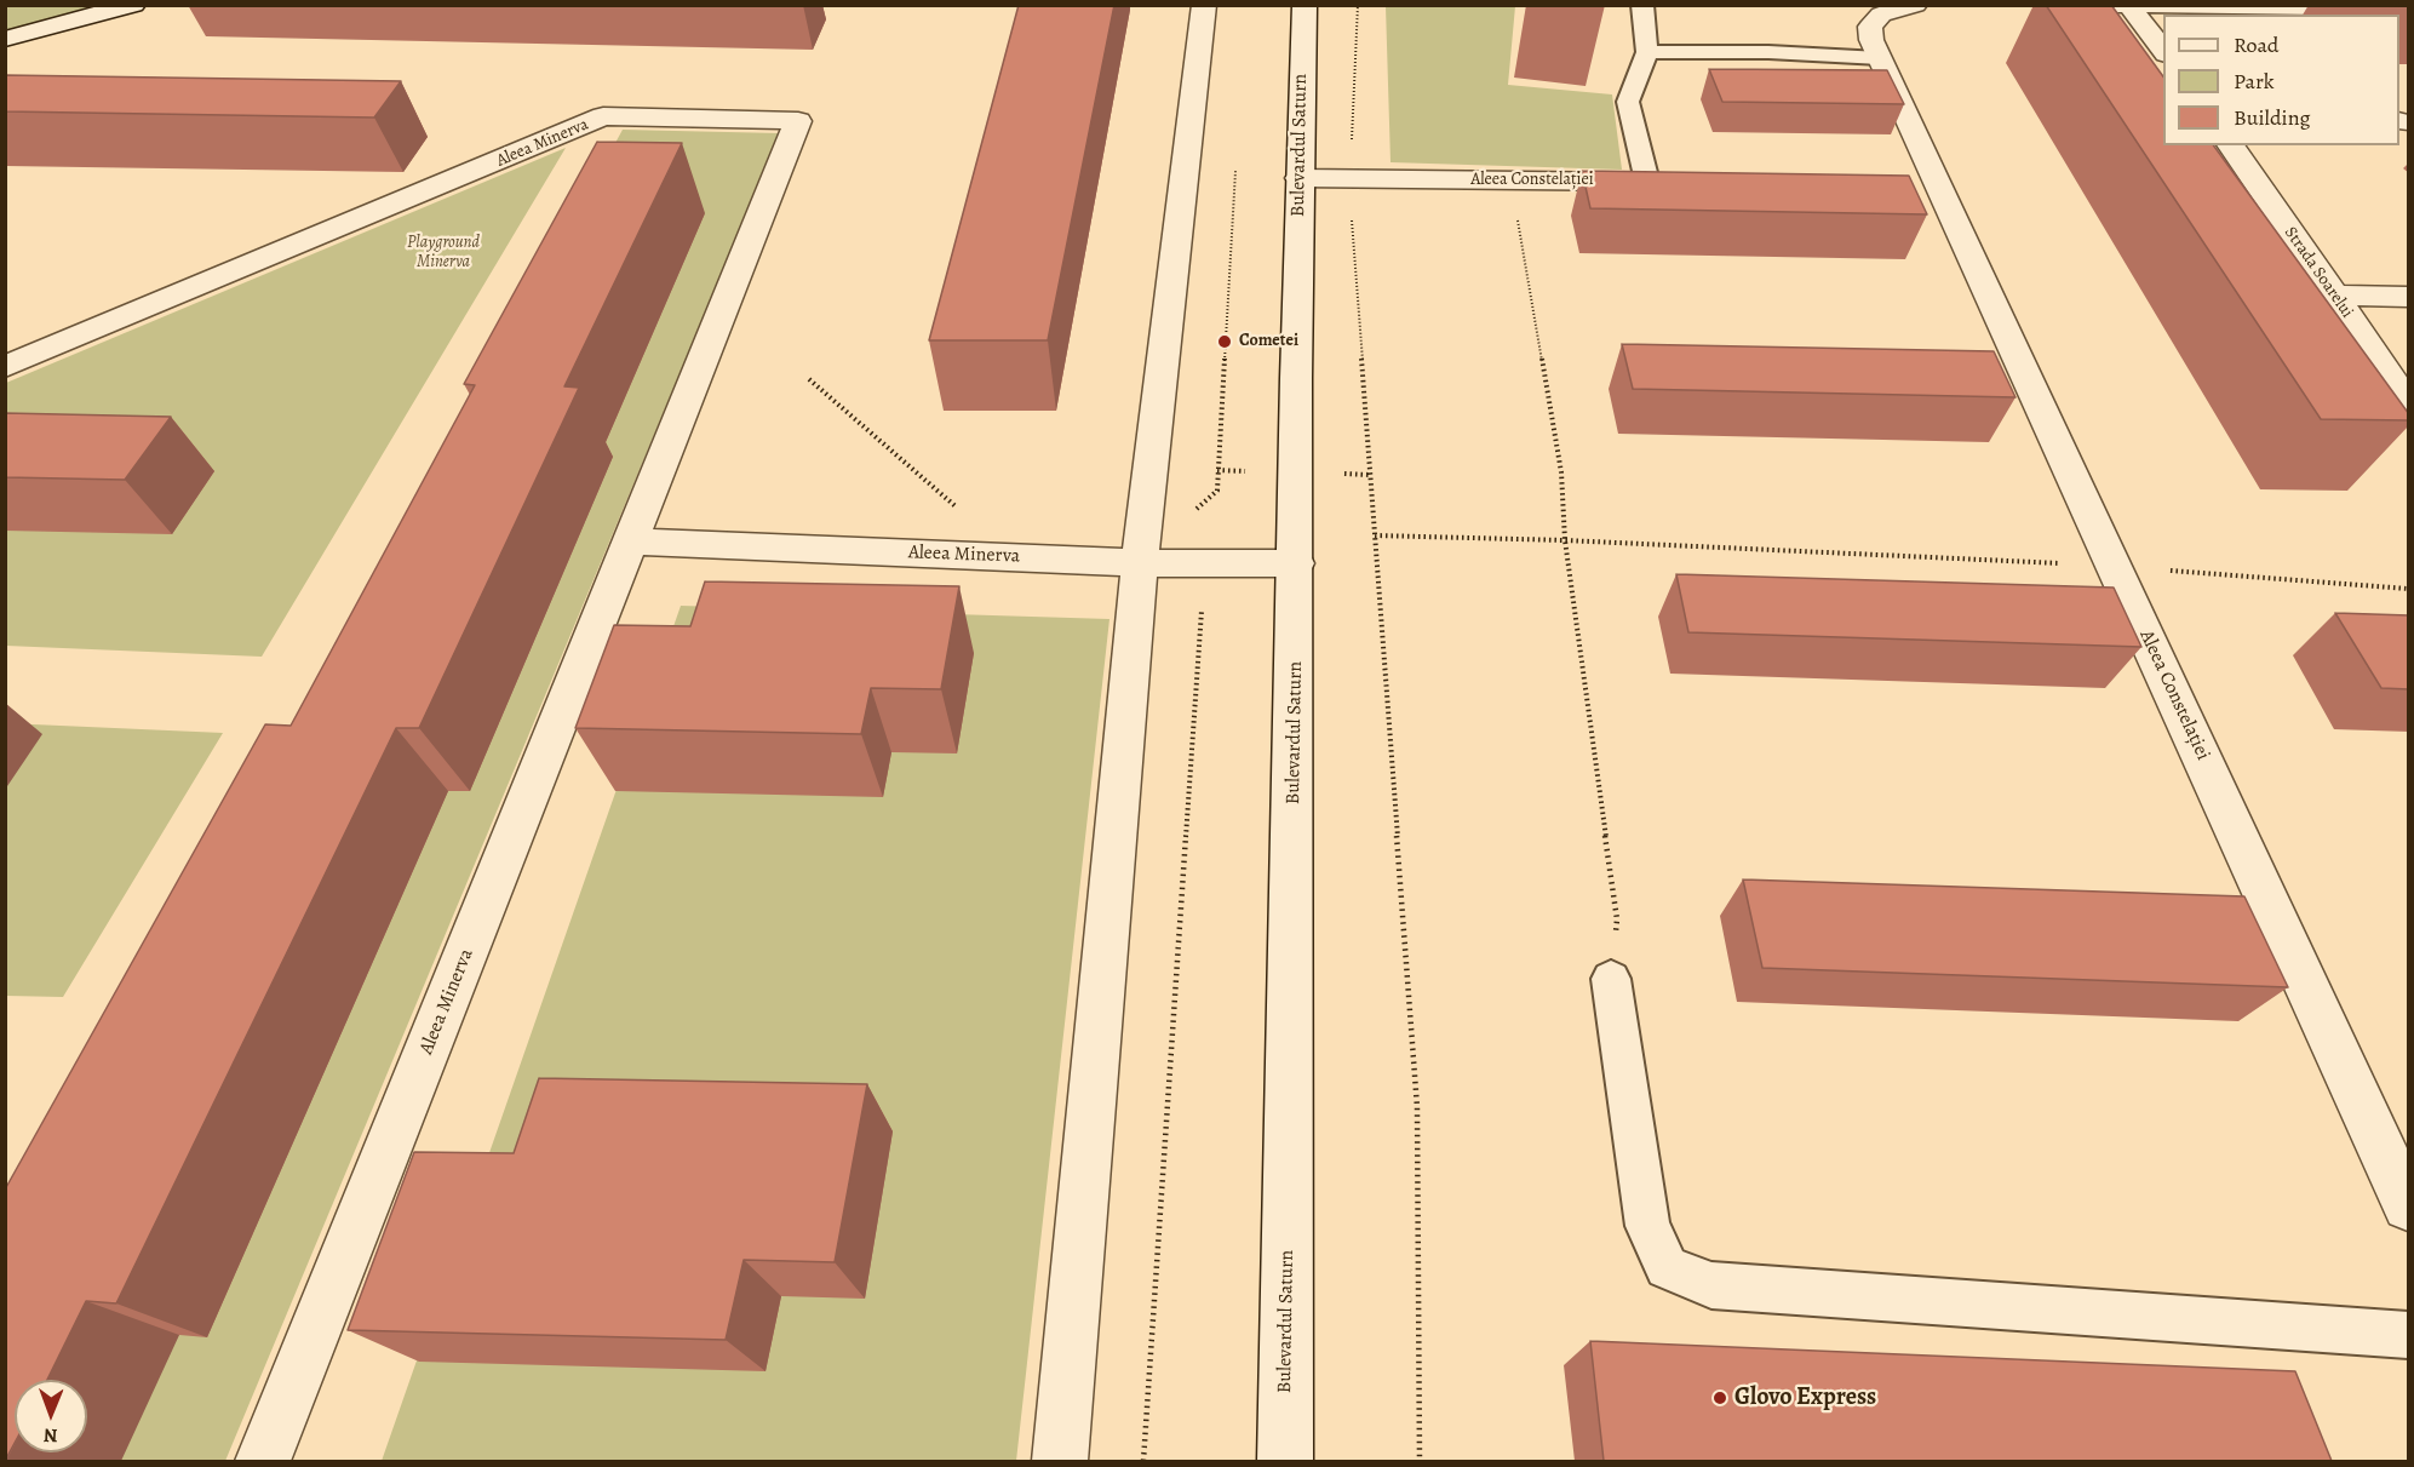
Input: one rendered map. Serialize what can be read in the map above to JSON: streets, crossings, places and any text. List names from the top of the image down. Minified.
{"streets":{"street":["Aleea Minerva","Bulevardul Saturn","Aleea Constelației","Strada Soarelui"]},"crossings":[["Aleea Minerva","Bulevardul Saturn"],["Bulevardul Saturn","Aleea Constelației"]],"parks":["Playground Minerva"],"places":["Cometei","Glovo Express"],"legend":["Road","Park","Building"],"north":"bottom"}
